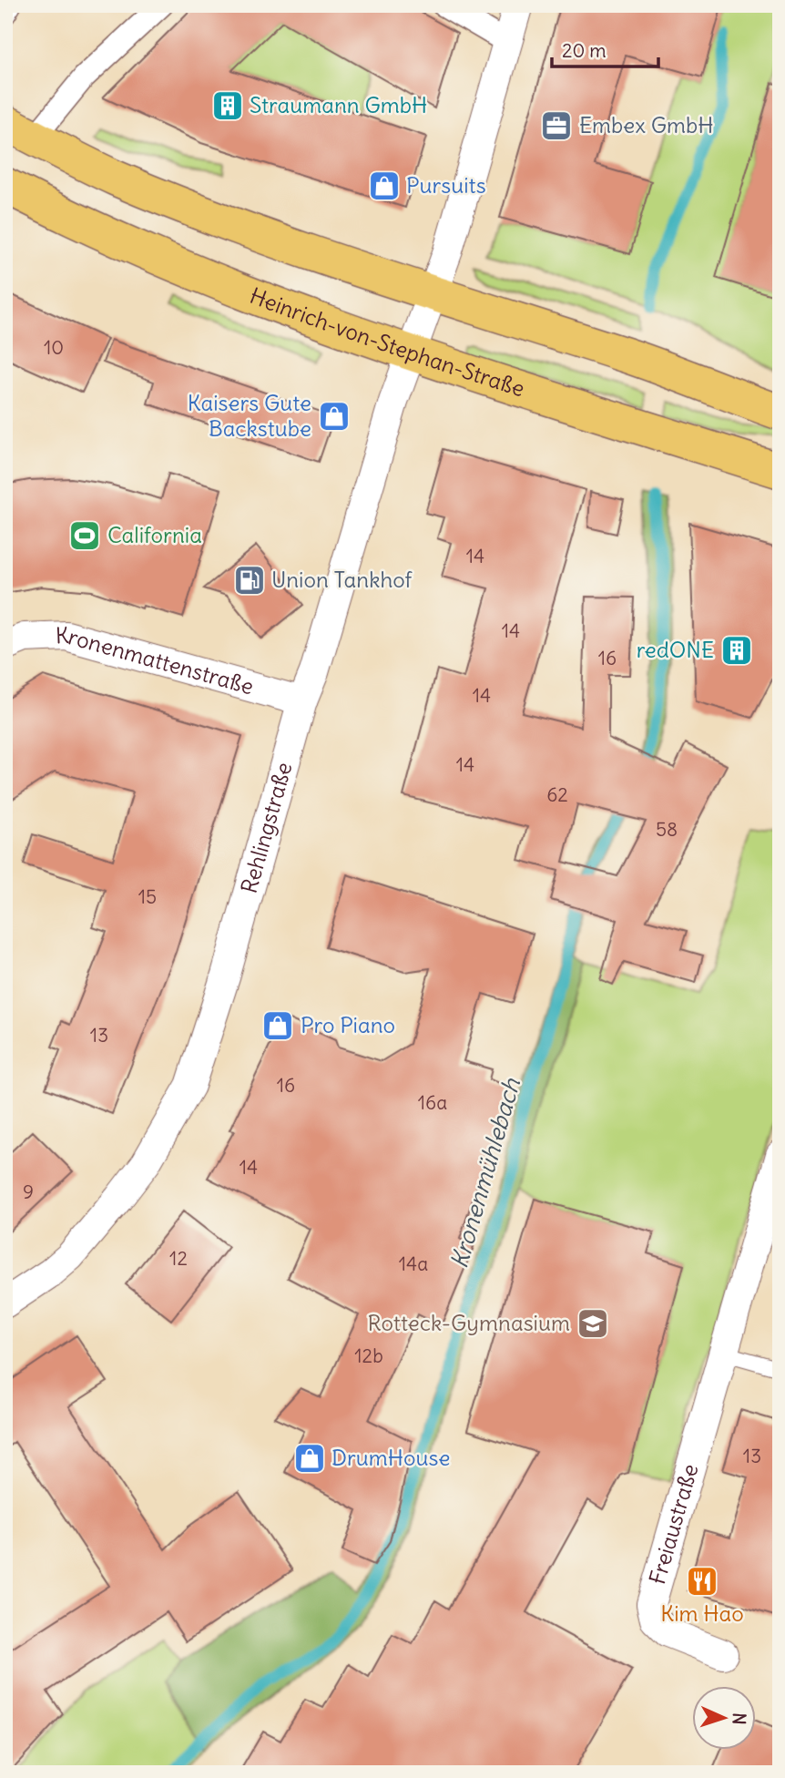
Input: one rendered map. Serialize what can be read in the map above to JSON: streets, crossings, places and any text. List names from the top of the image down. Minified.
{"streets":{"main road":["Heinrich-von-Stephan-Straße"],"street":["Kronenmattenstraße","Rehlingstraße","Freiaustraße"]},"crossings":[["Heinrich-von-Stephan-Straße","Rehlingstraße"],["Kronenmattenstraße","Rehlingstraße"]],"water":["Kronenmühlebach"],"places":{"building":["Straumann GmbH","redONE"],"office":["Embex GmbH"],"shop":["Pursuits","Kaisers Gute Backstube","Pro Piano","DrumHouse"],"sports":["California"],"fuel station":["Union Tankhof"],"school or university":["Rotteck-Gymnasium"],"restaurant":["Kim Hao"]},"house_numbers":["10","14","14","16","14","14","62","58","15","13","16","16a","14","9","12","14a","12b","13"],"scale_bar":"20 m","north":"right"}
